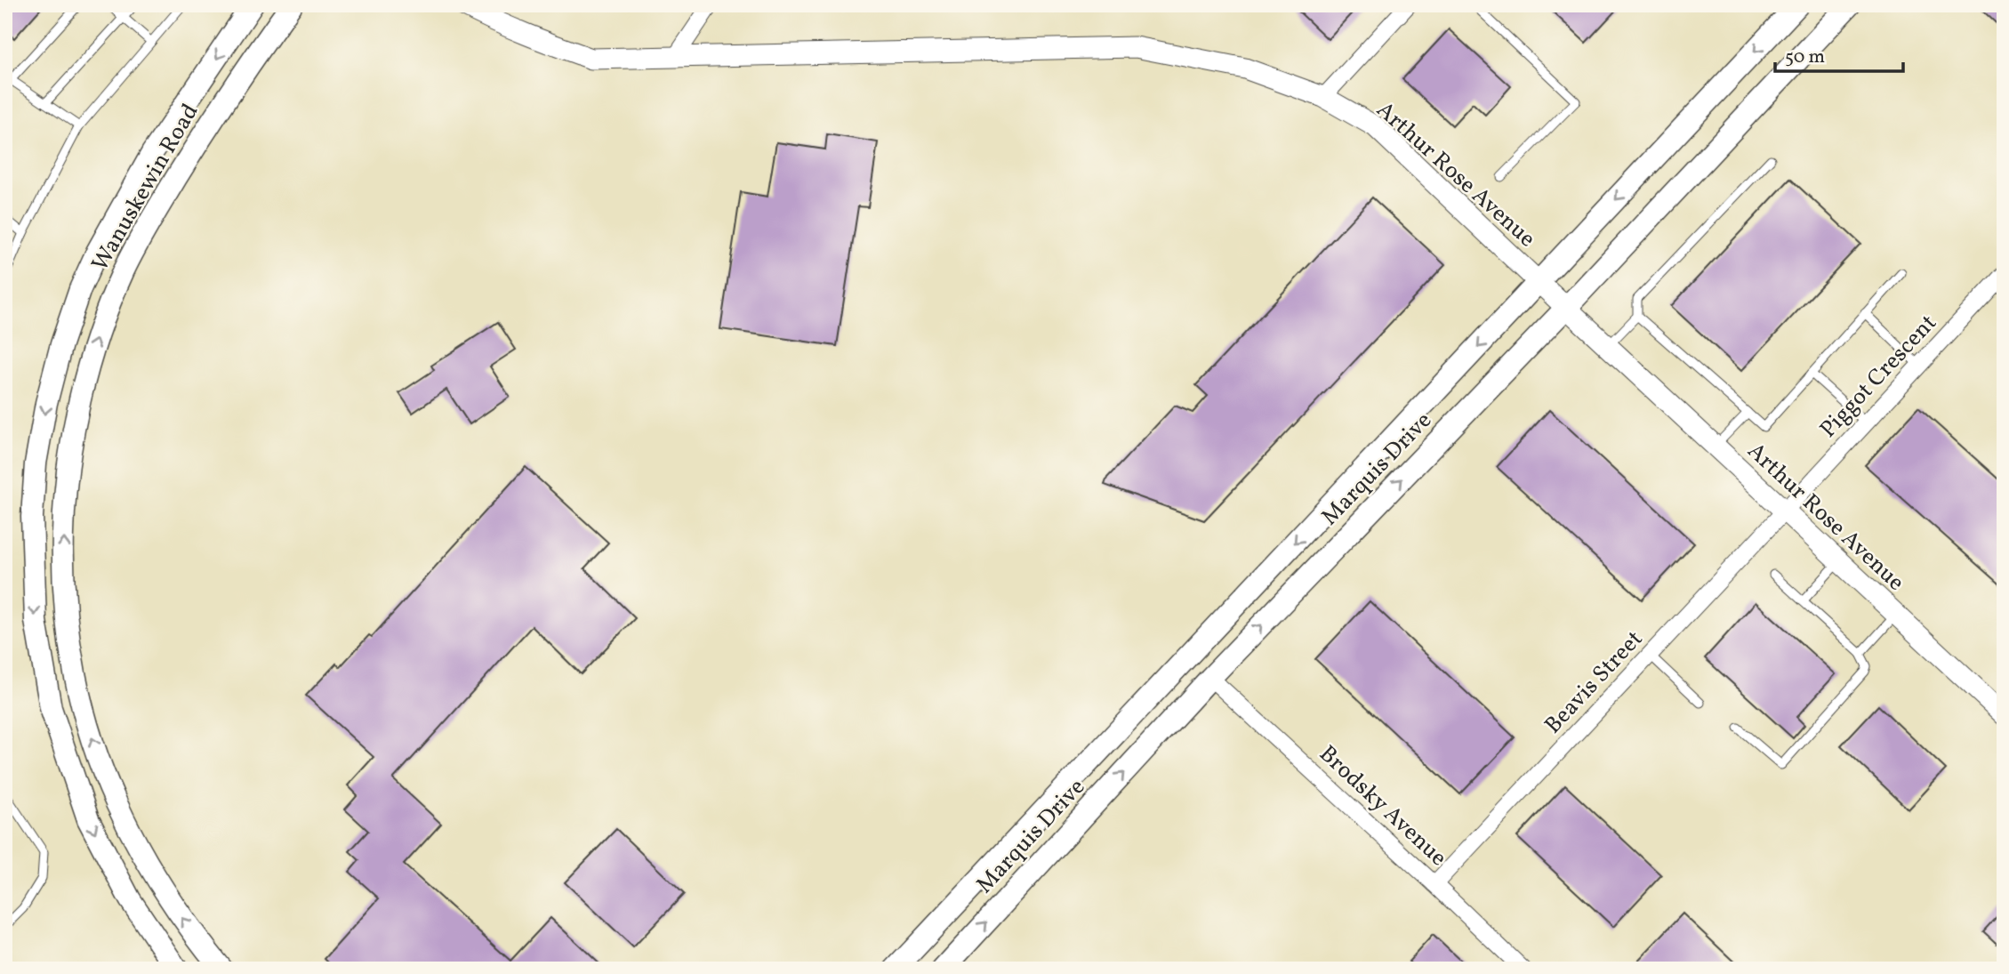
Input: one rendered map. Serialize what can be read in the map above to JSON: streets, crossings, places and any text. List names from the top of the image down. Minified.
{"streets":{"main road":["Wanuskewin Road","Marquis Drive"],"street":["Arthur Rose Avenue","Piggot Crescent","Beavis Street","Brodsky Avenue"]},"crossings":[["Arthur Rose Avenue","Piggot Crescent"],["Arthur Rose Avenue","Marquis Drive"],["Arthur Rose Avenue","Beavis Street"],["Piggot Crescent","Beavis Street"],["Marquis Drive","Brodsky Avenue"],["Beavis Street","Brodsky Avenue"]],"scale_bar":"50 m"}
